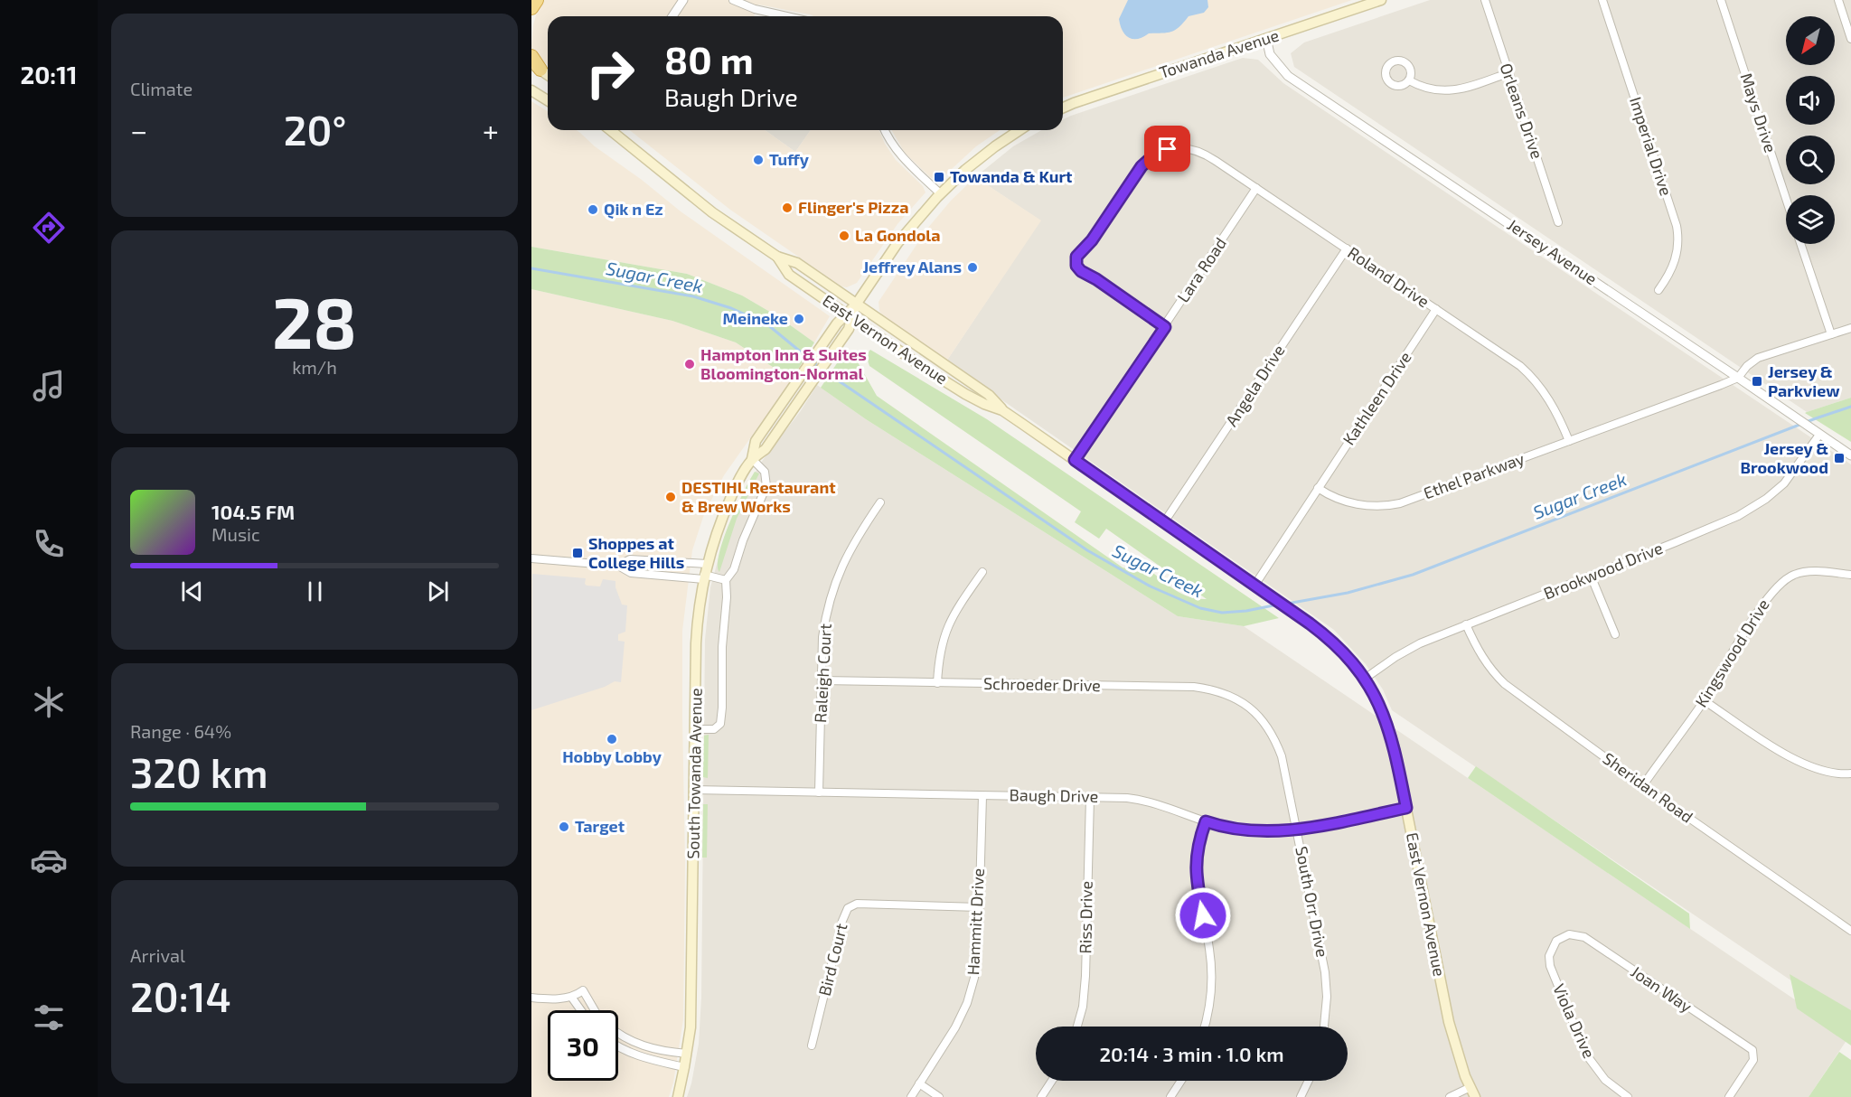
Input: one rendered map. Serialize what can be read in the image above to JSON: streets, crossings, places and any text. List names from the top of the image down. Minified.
{"streets":{"main road":["Towanda Avenue","East Vernon Avenue","South Towanda Avenue"],"street":["Orleans Drive","Mays Drive","Imperial Drive","Jersey Avenue","Lara Road","Roland Drive","Angela Drive","Kathleen Drive","Ethel Parkway","Brookwood Drive","Kingswood Drive","Raleigh Court","Schroeder Drive","Sheridan Road","Baugh Drive","South Orr Drive","Riss Drive","Hammitt Drive","Bird Court","Joan Way","Viola Drive"]},"crossings":[["Towanda Avenue","Jersey Avenue"],["Jersey Avenue","Ethel Parkway"],["Jersey Avenue","Brookwood Drive"],["Lara Road","Roland Drive"],["Lara Road","East Vernon Avenue"],["Roland Drive","Angela Drive"],["Roland Drive","Kathleen Drive"],["Roland Drive","Ethel Parkway"],["East Vernon Avenue","Angela Drive"],["East Vernon Avenue","Brookwood Drive"],["East Vernon Avenue","South Towanda Avenue"],["East Vernon Avenue","Baugh Drive"],["Kathleen Drive","Ethel Parkway"],["Brookwood Drive","Sheridan Road"],["Kingswood Drive","Sheridan Road"],["Raleigh Court","Schroeder Drive"],["Raleigh Court","Baugh Drive"],["Schroeder Drive","South Orr Drive"],["South Towanda Avenue","Baugh Drive"],["Baugh Drive","South Orr Drive"],["Baugh Drive","Riss Drive"],["Baugh Drive","Hammitt Drive"],["Hammitt Drive","Bird Court"],["Joan Way","Viola Drive"]],"water":["Sugar Creek"],"places":{"other":["Tuffy","Flinger's Pizza","Qik n Ez","La Gondola","Jeffrey Alans","Meineke","Hampton Inn & Suites Bloomington-Normal","DESTIHL Restaurant & Brew Works","Hobby Lobby","Target"],"transit":["Towanda & Kurt","Jersey & Parkview","Jersey & Brookwood","Shoppes at College Hills"]},"north":"bottom left","page":{"tabs":"20:11","tile":["Climate",["28","km/h"],["Range · 64%","320 km"],["Arrival","20:14"]],"turn":["80 m","Baugh Drive"],"heat":["−","20°","+"],"song":["104.5 FM","Music"],"limit":"30","trip":"20:14 · 3 min · 1.0 km"}}
